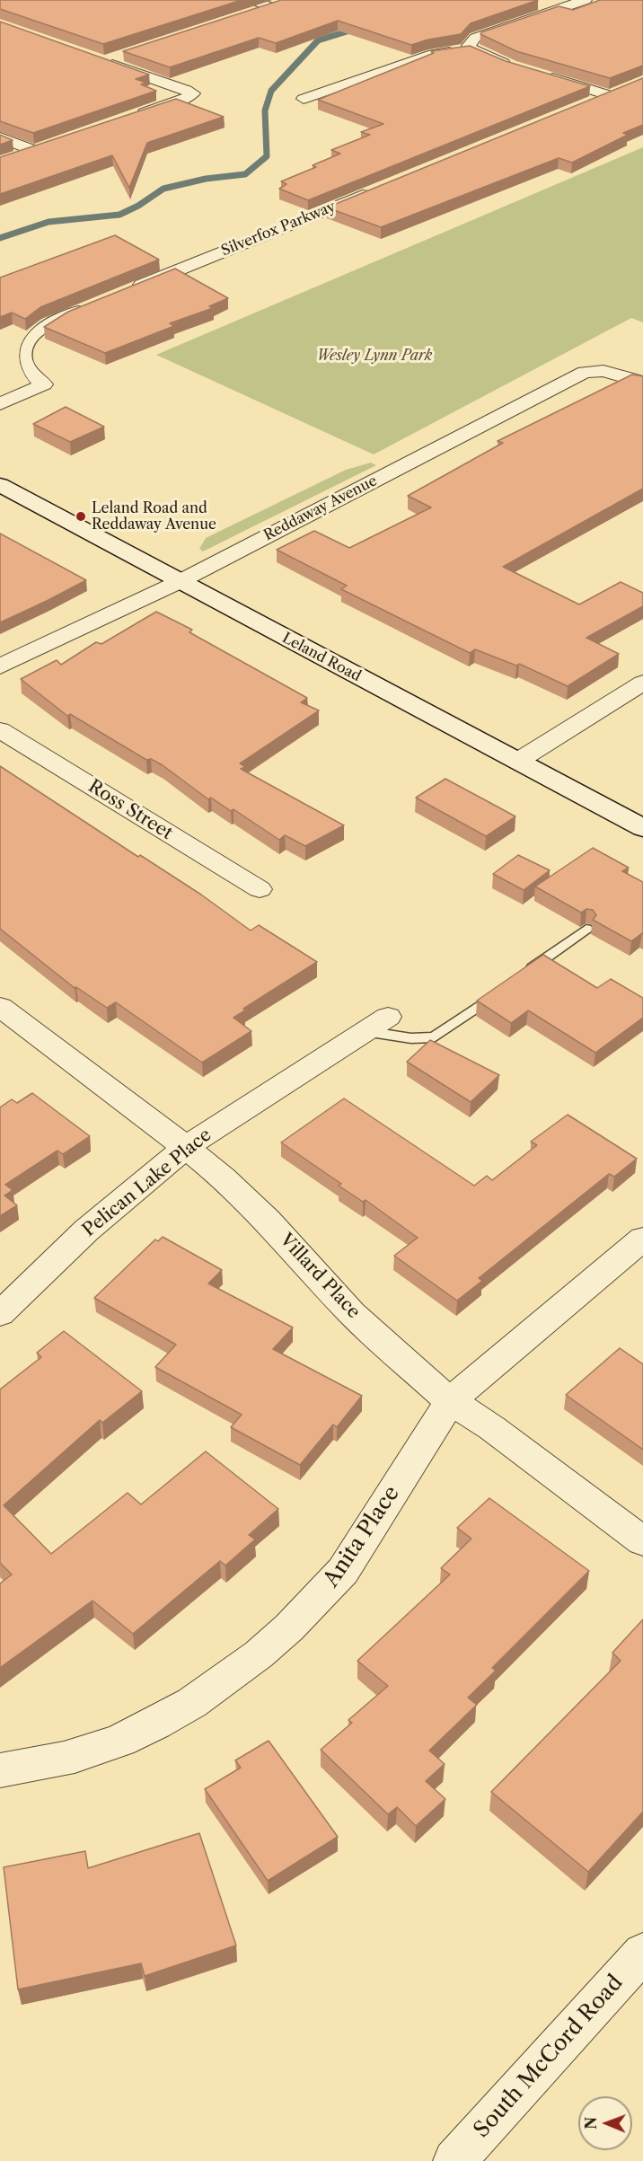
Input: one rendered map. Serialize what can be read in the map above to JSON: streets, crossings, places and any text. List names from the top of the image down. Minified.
{"streets":{"street":["Silverfox Parkway","Reddaway Avenue","Leland Road","Ross Street","Pelican Lake Place","Villard Place","Anita Place","South McCord Road"]},"crossings":[["Reddaway Avenue","Leland Road"],["Pelican Lake Place","Villard Place"],["Villard Place","Anita Place"]],"parks":["Wesley Lynn Park"],"places":["Leland Road and Reddaway Avenue"],"north":"left"}
